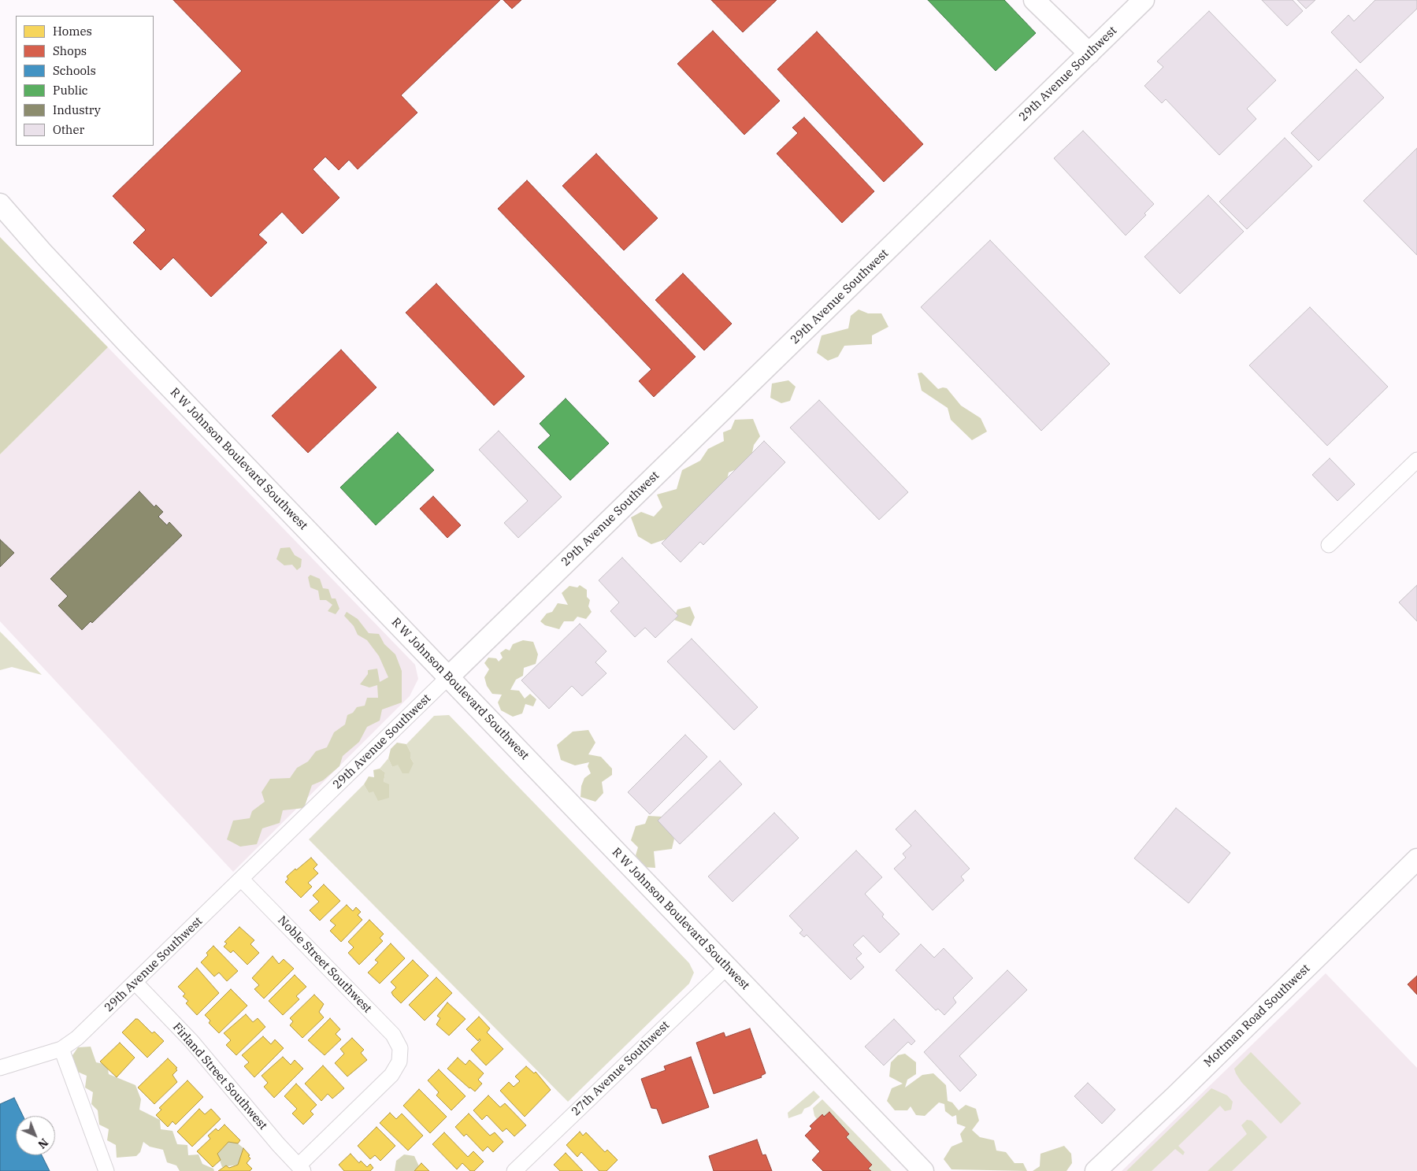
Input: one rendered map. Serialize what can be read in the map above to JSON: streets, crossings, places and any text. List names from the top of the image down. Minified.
{"streets":{"street":["29th Avenue Southwest","R W Johnson Boulevard Southwest","Noble Street Southwest","Mottman Road Southwest","27th Avenue Southwest","Firland Street Southwest"]},"crossings":[["29th Avenue Southwest","R W Johnson Boulevard Southwest"],["29th Avenue Southwest","Noble Street Southwest"],["29th Avenue Southwest","Firland Street Southwest"],["R W Johnson Boulevard Southwest","27th Avenue Southwest"],["Noble Street Southwest","Firland Street Southwest"]],"legend":["Homes","Shops","Schools","Public","Industry","Other"],"north":"bottom right"}
